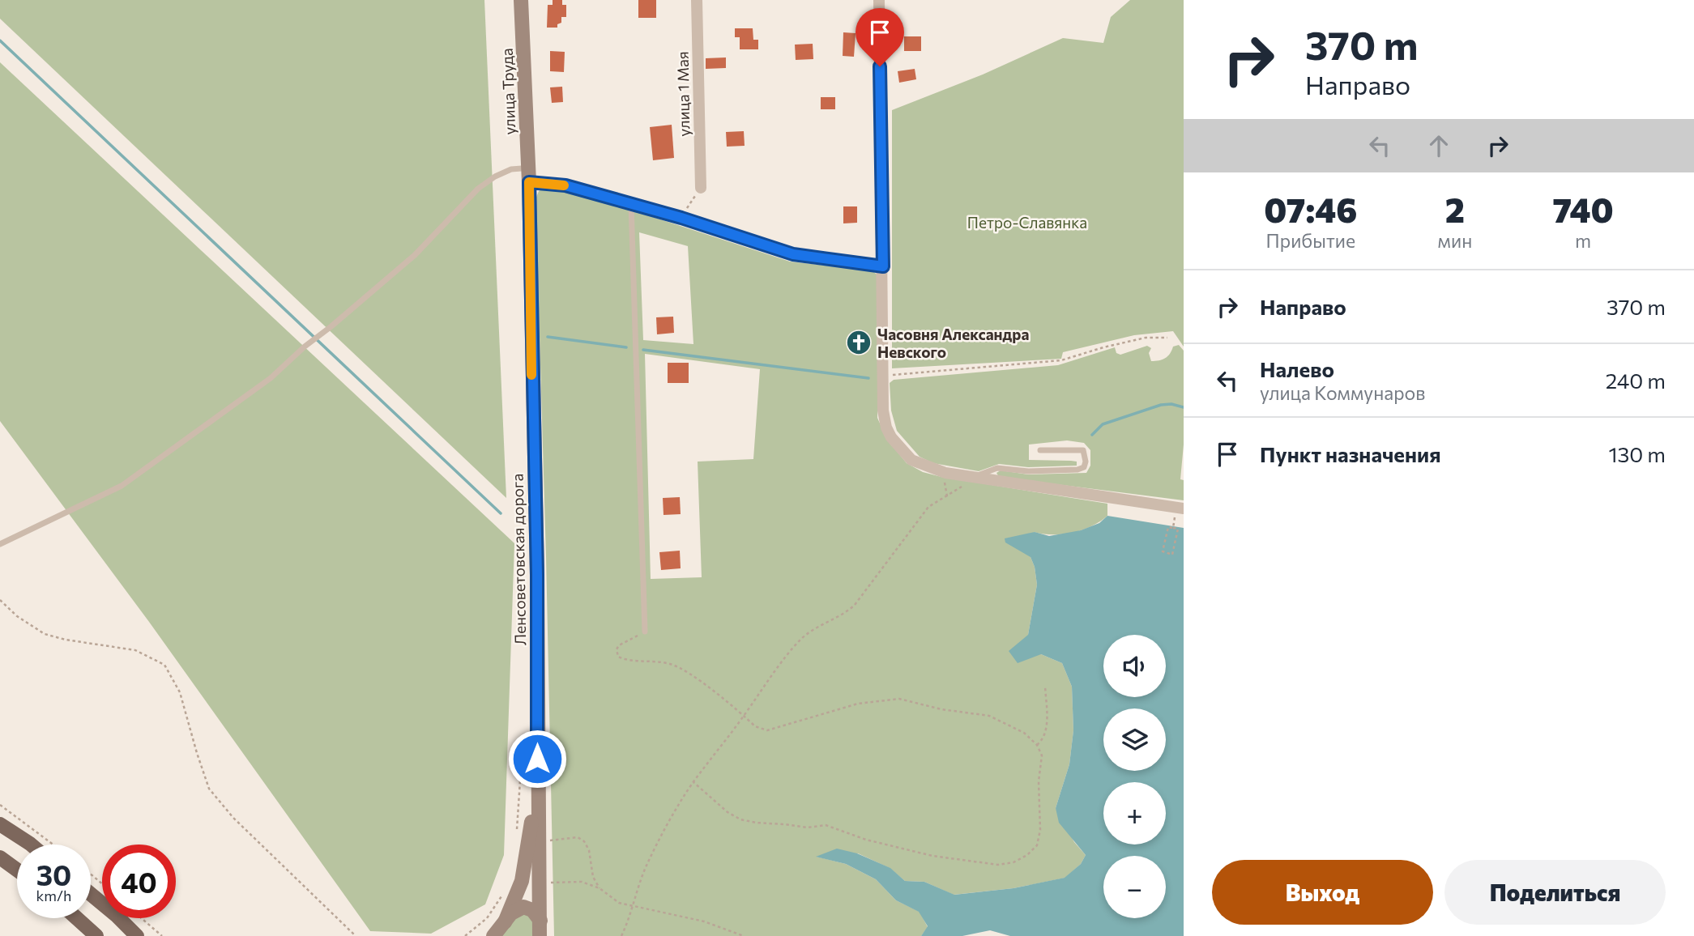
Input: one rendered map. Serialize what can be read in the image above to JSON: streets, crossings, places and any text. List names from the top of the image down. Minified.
{"streets":{"street":["улица Труда","улица 1 Мая","Ленсоветовская дорога"]},"crossings":[["улица Труда","Ленсоветовская дорога"]],"parks":["Петро-Славянка"],"places":{"church":["Часовня Александра Невского"]},"page":{"turn":["370 m","Направо"],"eta":["07:46","Прибытие","2","мин","740","m"],"list":[{"name":"Направо","value":"370 m"},{"name":"Налево","note":"улица Коммунаров","value":"240 m"},{"name":"Пункт назначения","value":"130 m"}],"map_buttons":["+","−"],"speed":"30 km/h","limit":"40","buttons":["Выход","Поделиться"]}}
